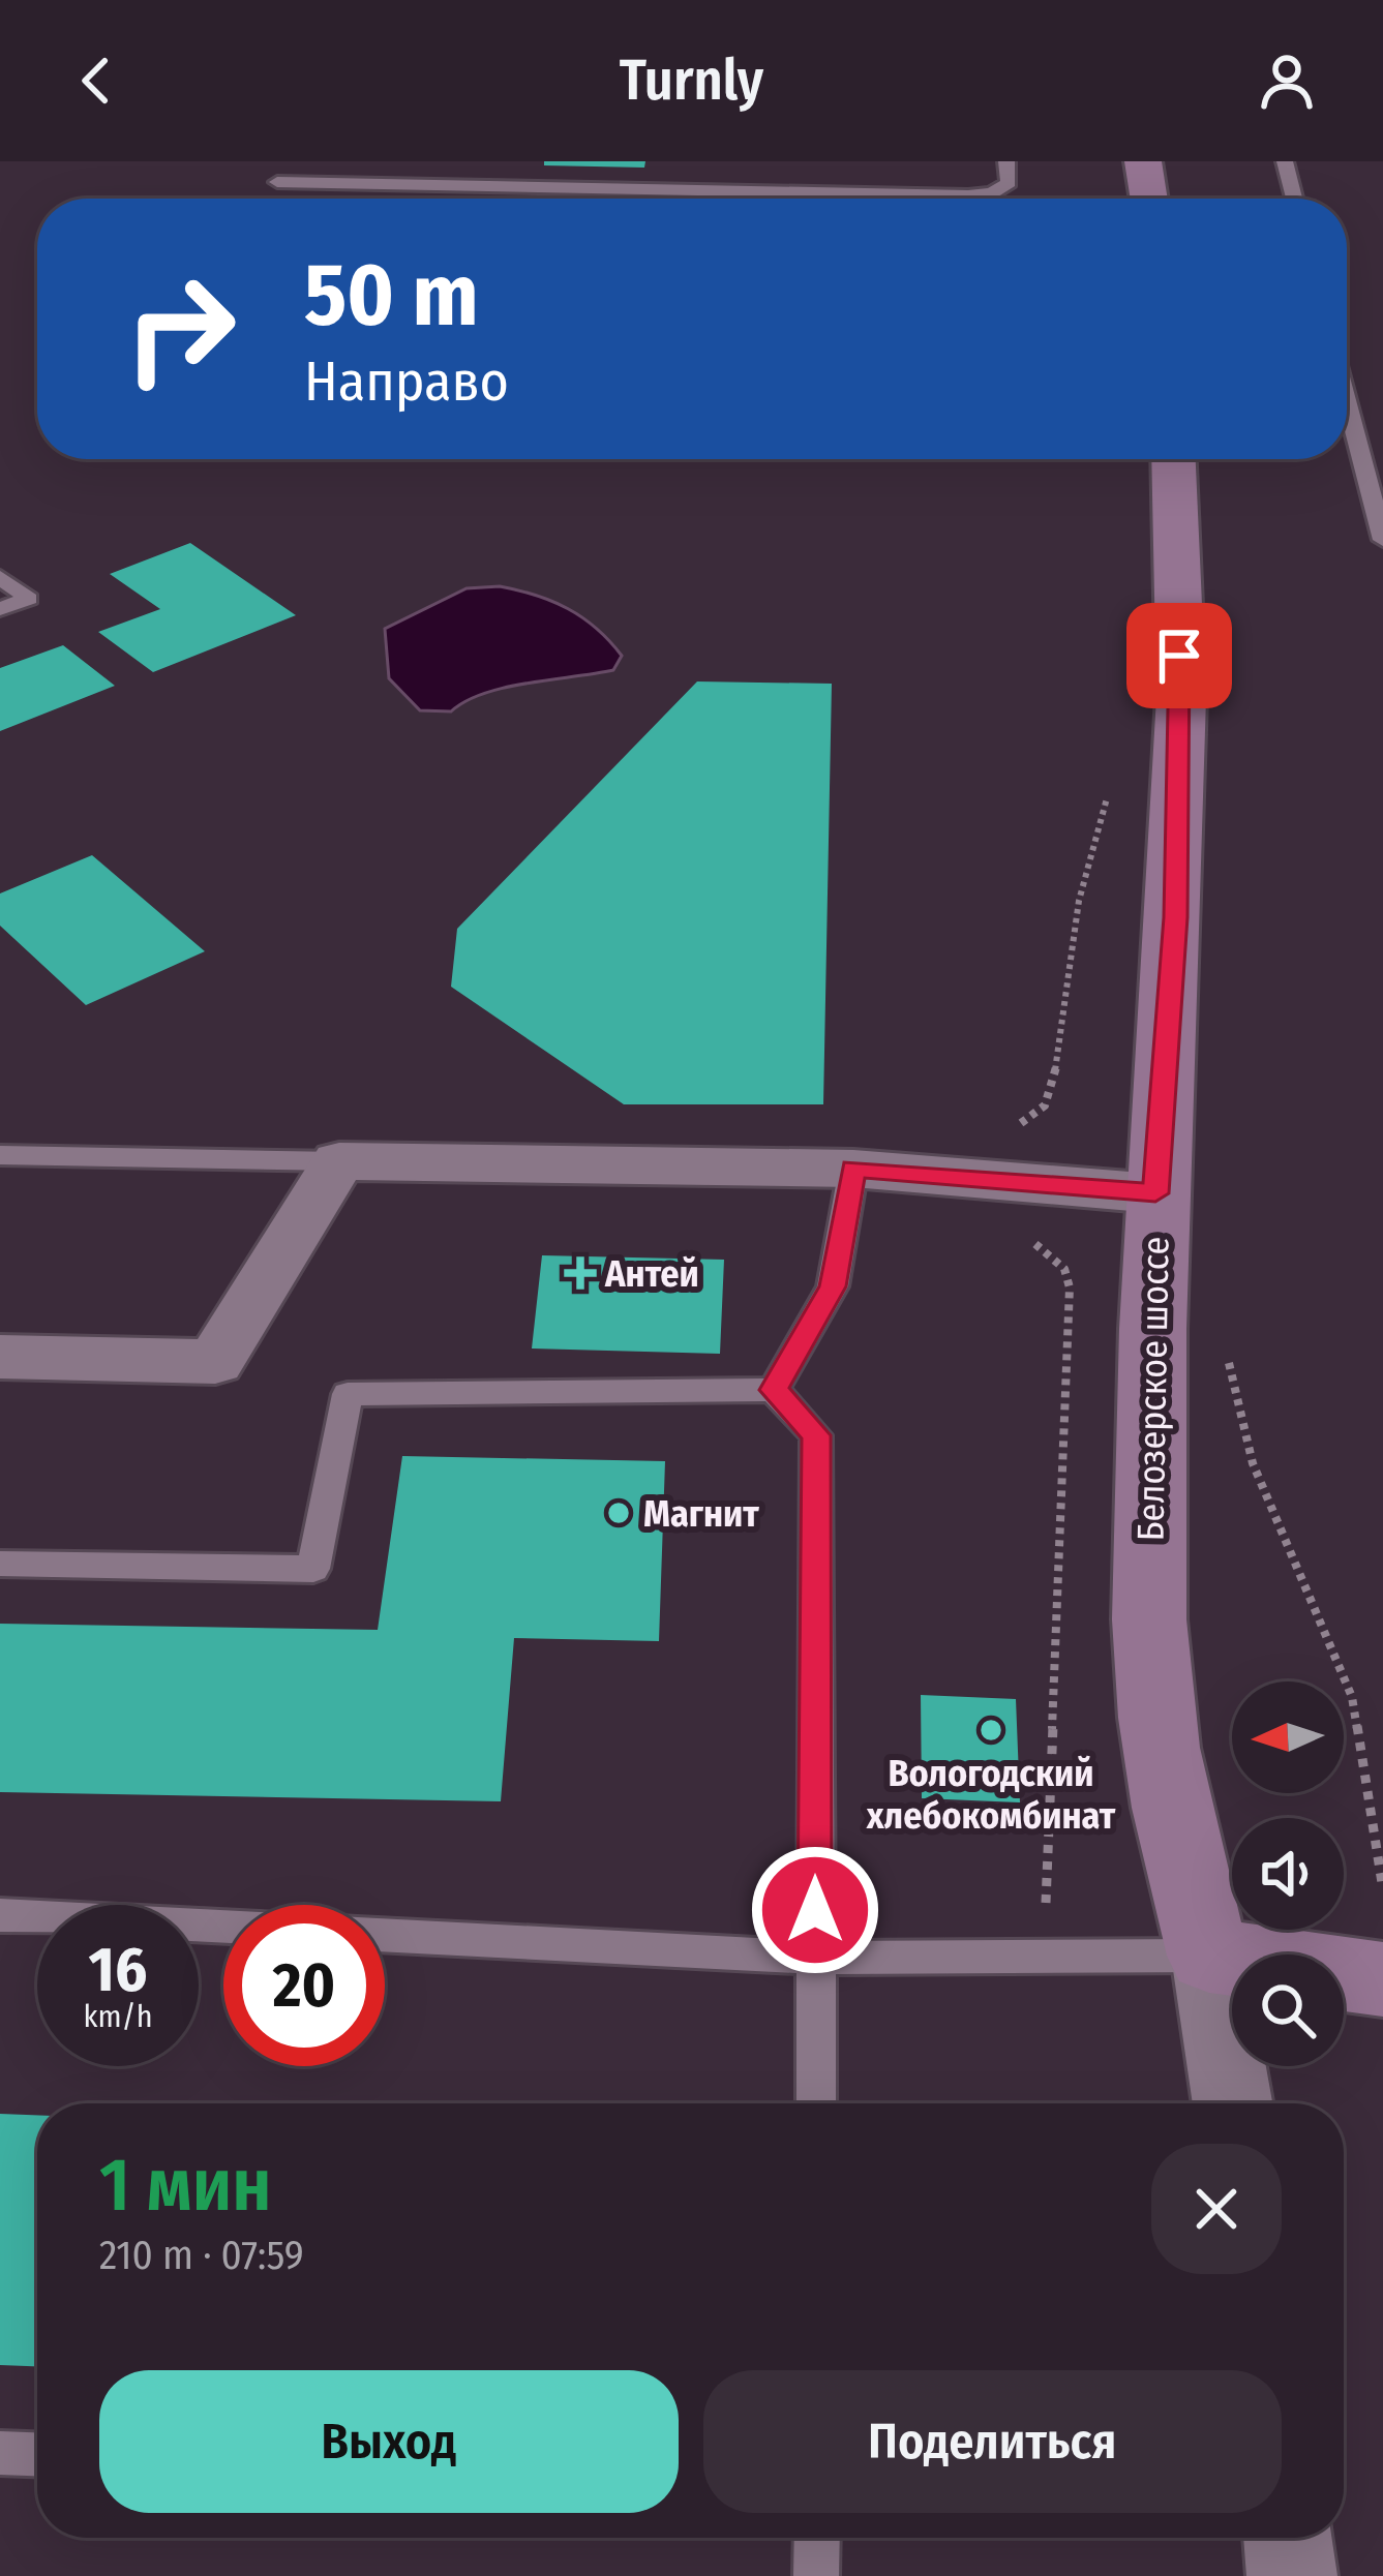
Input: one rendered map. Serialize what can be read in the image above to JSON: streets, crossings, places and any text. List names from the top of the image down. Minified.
{"streets":{"main road":["Белозерское шоссе"]},"places":{"health":["Антей"],"other":["Магнит","Вологодский хлебокомбинат"]},"north":"left","page":{"header":"Turnly","turn":["50 m","Направо"],"speed":"16 km/h","limit":"20","heading":["1 мин","210 m · 07:59"],"buttons":["Выход","Поделиться"]}}
